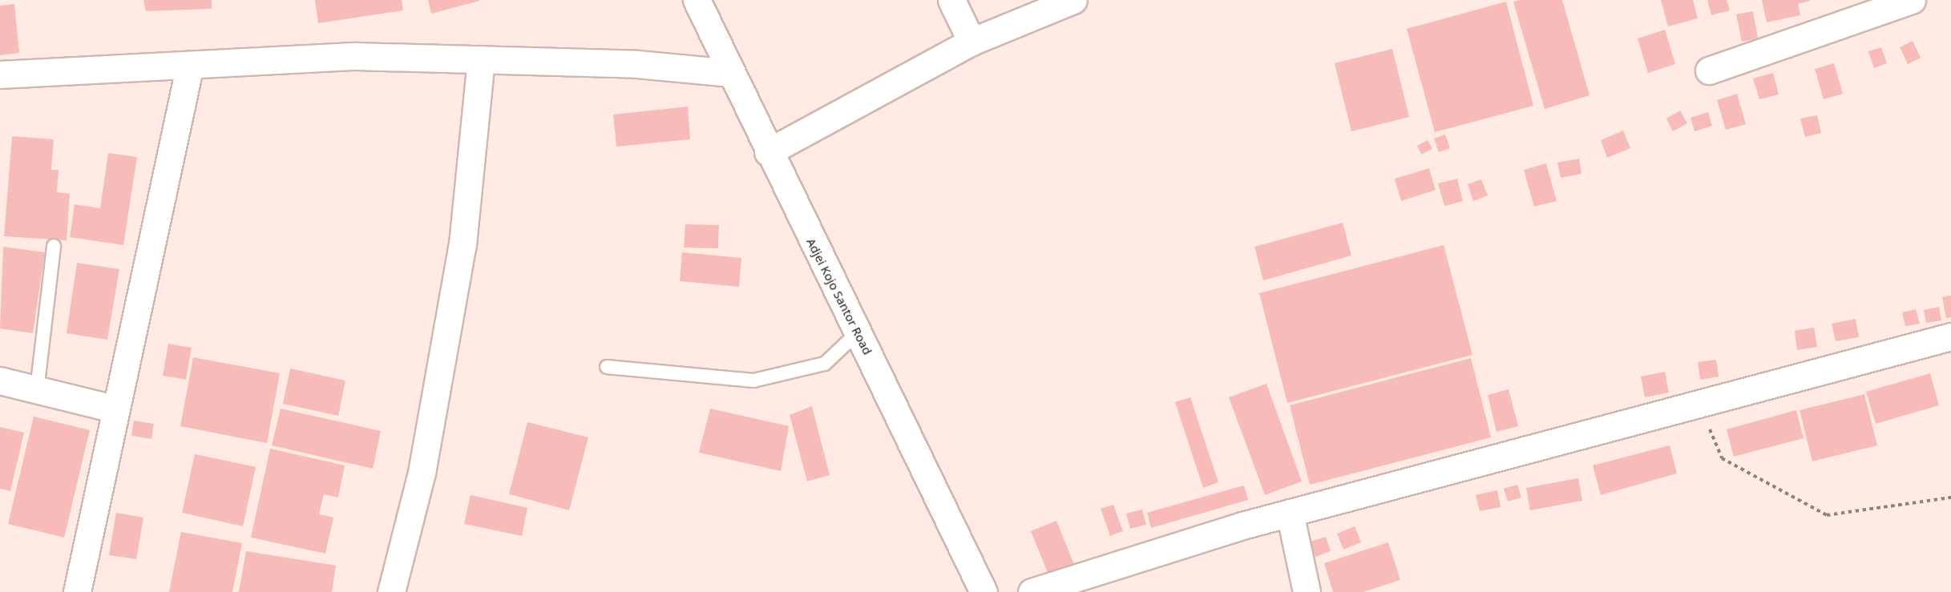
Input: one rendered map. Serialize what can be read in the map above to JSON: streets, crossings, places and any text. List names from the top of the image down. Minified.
{"streets":{"street":["Adjei Kojo Santor Road"]}}
